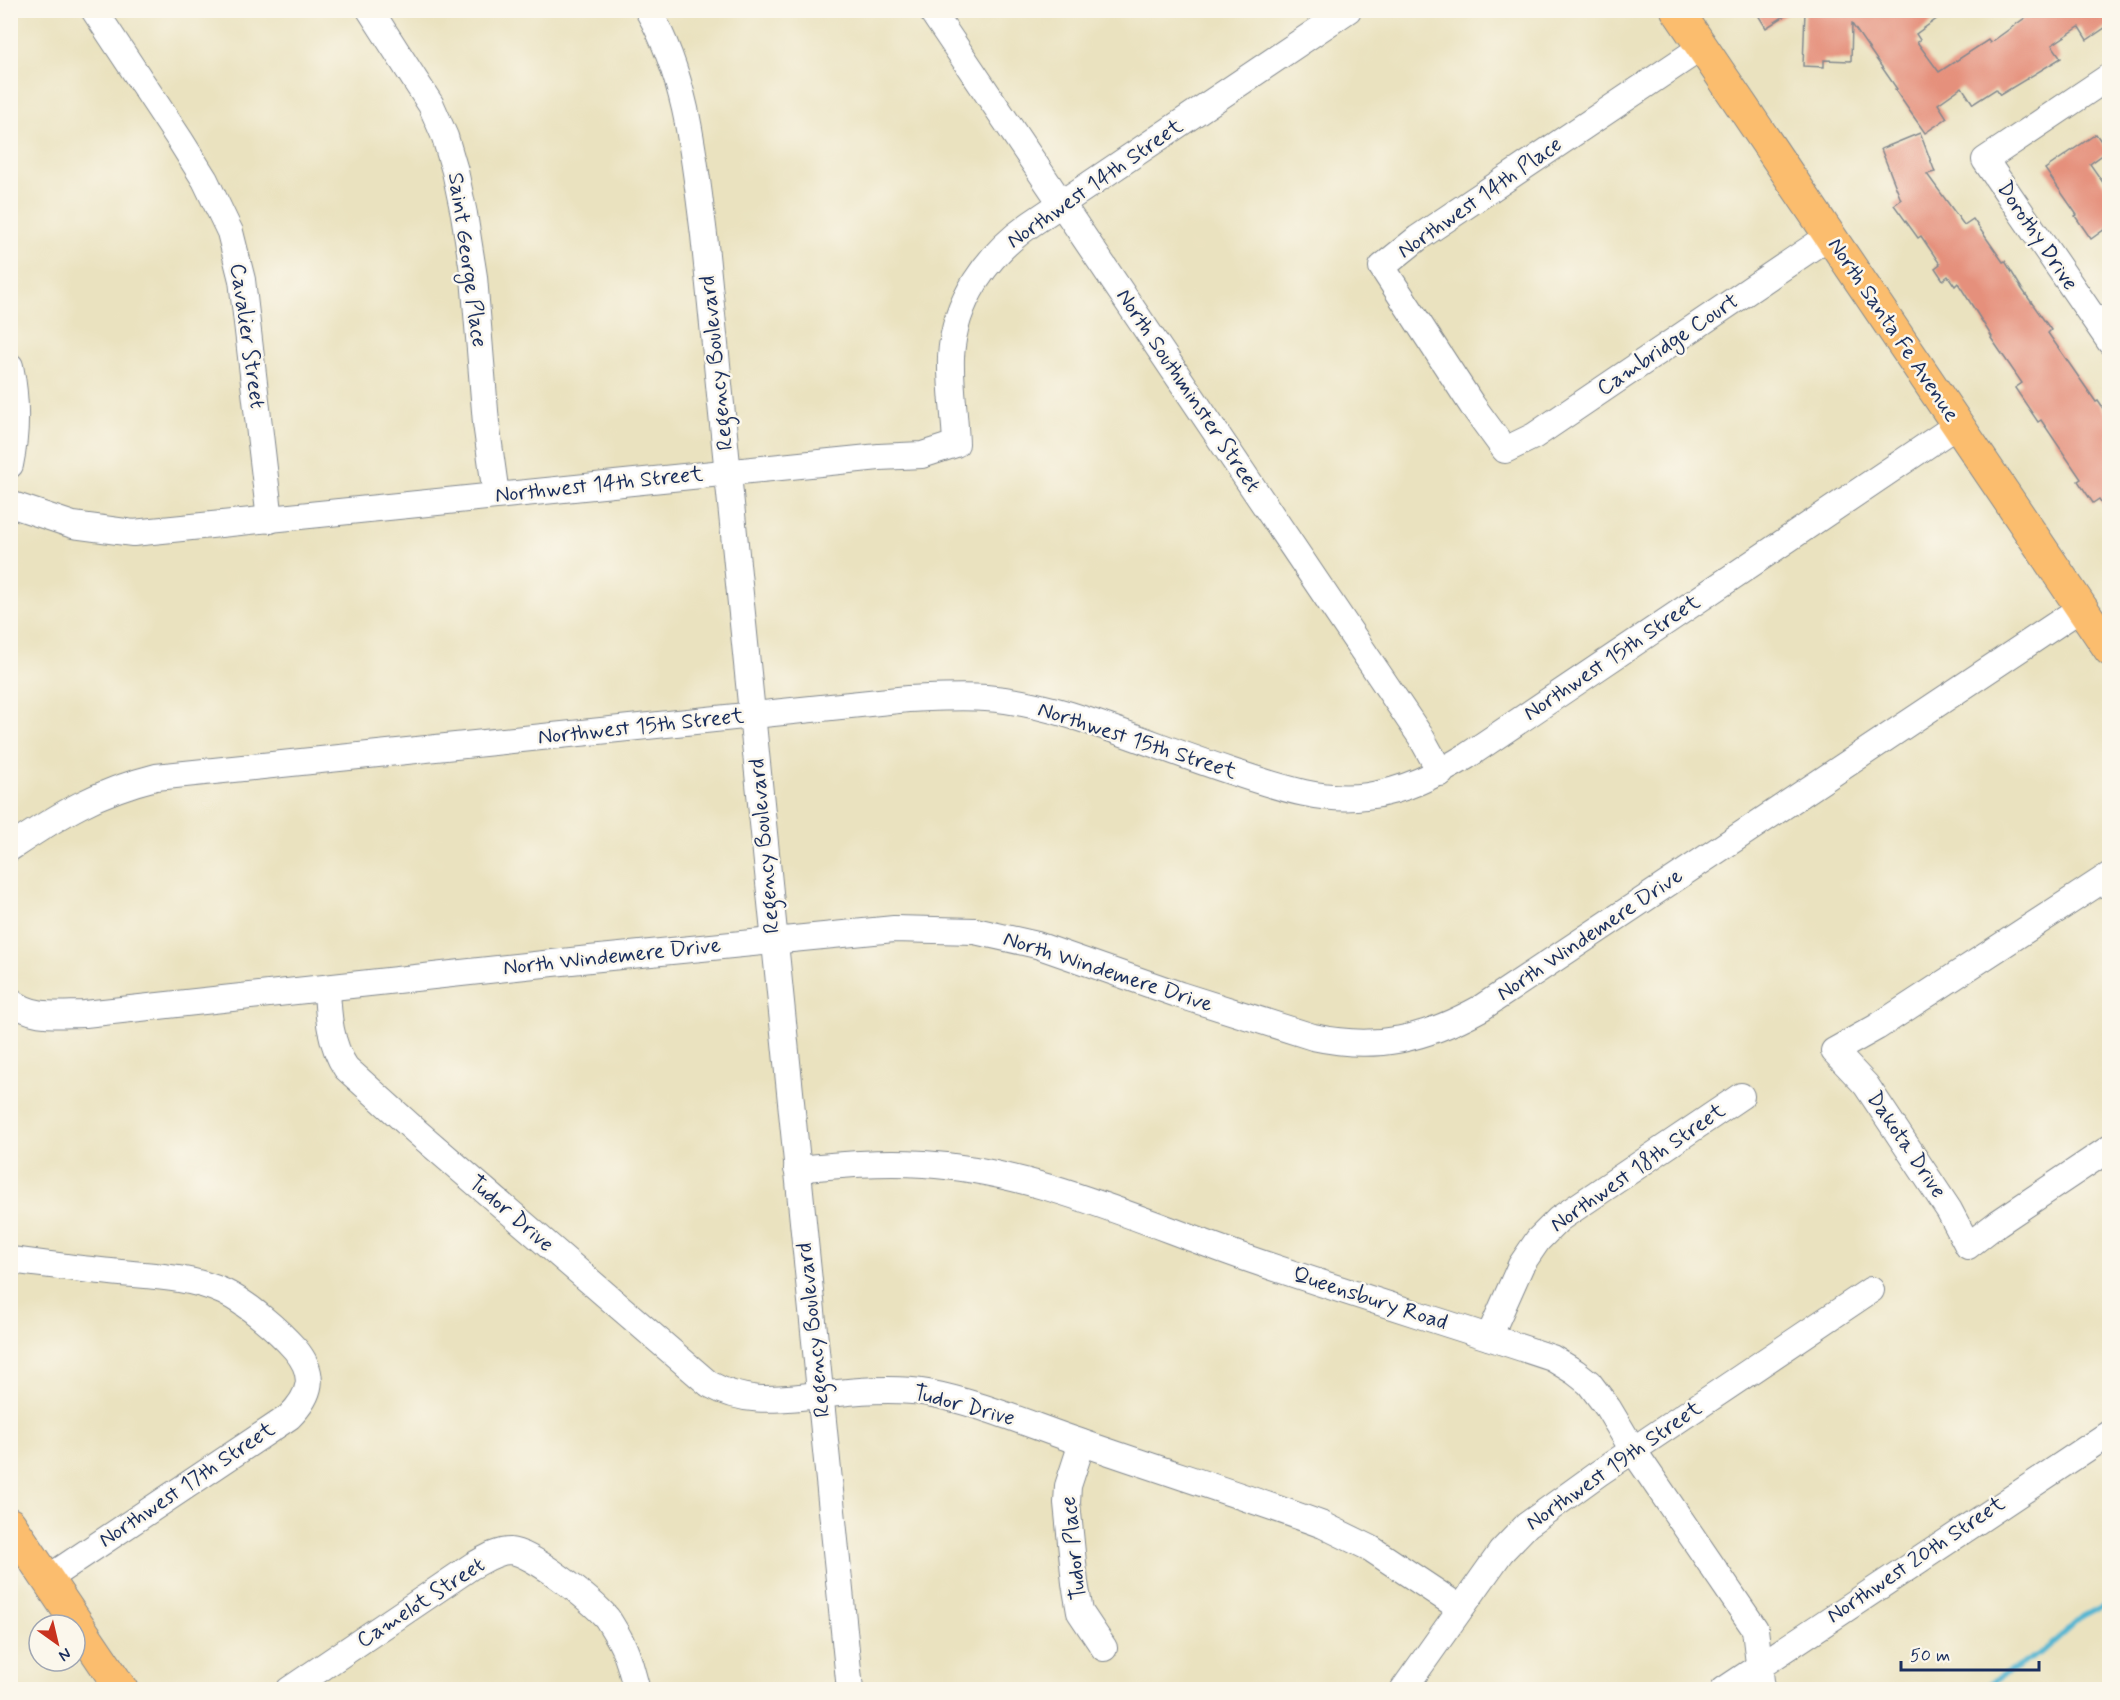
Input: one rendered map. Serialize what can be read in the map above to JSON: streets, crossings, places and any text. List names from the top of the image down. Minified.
{"streets":{"main road":["North Santa Fe Avenue"],"street":["Northwest 14th Street","Northwest 14th Place","Dorothy Drive","Saint George Place","Cavalier Street","Cambridge Court","Regency Boulevard","North Southminster Street","Northwest 15th Street","North Windemere Drive","Dakota Drive","Northwest 18th Street","Tudor Drive","Queensbury Road","Northwest 19th Street","Northwest 17th Street","Tudor Place","Northwest 20th Street","Camelot Street"]},"crossings":[["Northwest 14th Street","Saint George Place"],["Northwest 14th Street","Cavalier Street"],["Northwest 14th Street","Regency Boulevard"],["Northwest 14th Street","North Southminster Street"],["Northwest 14th Place","North Santa Fe Avenue"],["Northwest 14th Place","Cambridge Court"],["North Santa Fe Avenue","Cambridge Court"],["North Santa Fe Avenue","Northwest 15th Street"],["North Santa Fe Avenue","North Windemere Drive"],["Regency Boulevard","Northwest 15th Street"],["Regency Boulevard","North Windemere Drive"],["Regency Boulevard","Tudor Drive"],["Regency Boulevard","Queensbury Road"],["North Southminster Street","Northwest 15th Street"],["North Windemere Drive","Tudor Drive"],["Northwest 18th Street","Queensbury Road"],["Tudor Drive","Northwest 19th Street"],["Tudor Drive","Tudor Place"],["Queensbury Road","Northwest 19th Street"],["Queensbury Road","Northwest 20th Street"]],"scale_bar":"50 m","north":"bottom right"}
